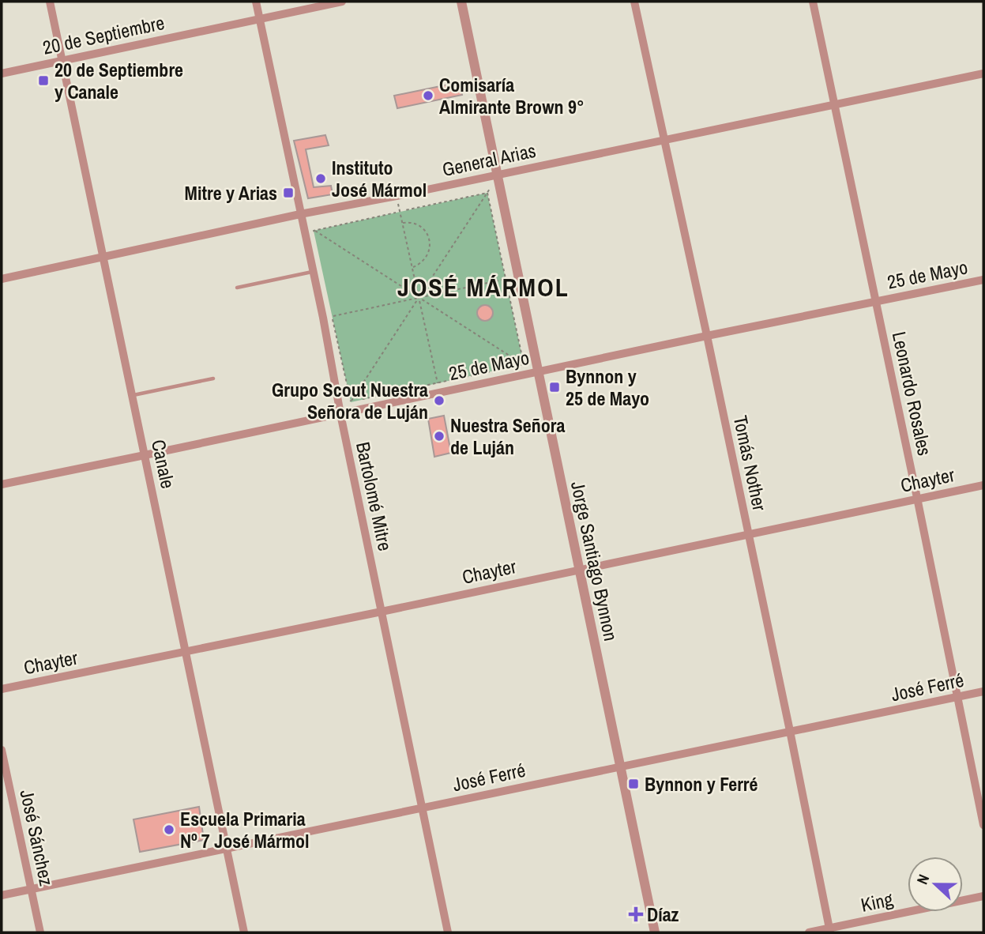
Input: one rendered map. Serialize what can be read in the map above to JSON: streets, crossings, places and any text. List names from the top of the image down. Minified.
{"streets":{"street":["20 de Septiembre","General Arias","25 de Mayo","Leonardo Rosales","Tomás Nother","Canale","Chayter","Bartolomé Mitre","Jorge Santiago Bynnon","José Ferré","José Sánchez","King"]},"crossings":[["20 de Septiembre","Canale"],["20 de Septiembre","Bartolomé Mitre"],["General Arias","Leonardo Rosales"],["General Arias","Tomás Nother"],["General Arias","Canale"],["General Arias","Bartolomé Mitre"],["General Arias","Jorge Santiago Bynnon"],["25 de Mayo","Leonardo Rosales"],["25 de Mayo","Tomás Nother"],["25 de Mayo","Canale"],["25 de Mayo","Bartolomé Mitre"],["25 de Mayo","Jorge Santiago Bynnon"],["Leonardo Rosales","Chayter"],["Leonardo Rosales","José Ferré"],["Tomás Nother","Chayter"],["Tomás Nother","José Ferré"],["Tomás Nother","King"],["Canale","Chayter"],["Canale","José Ferré"],["Chayter","Bartolomé Mitre"],["Chayter","Jorge Santiago Bynnon"],["Bartolomé Mitre","José Ferré"],["Jorge Santiago Bynnon","José Ferré"],["José Ferré","José Sánchez"]],"districts":["JOSÉ MÁRMOL"],"places":{"transit":["20 de Septiembre y Canale","Mitre y Arias","Bynnon y 25 de Mayo","Bynnon y Ferré"],"other":["Comisaría Almirante Brown 9°","Instituto José Mármol","Grupo Scout Nuestra Señora de Luján","Nuestra Señora de Luján","Escuela Primaria Nº 7 José Mármol"],"health":["Díaz"]},"north":"left"}
